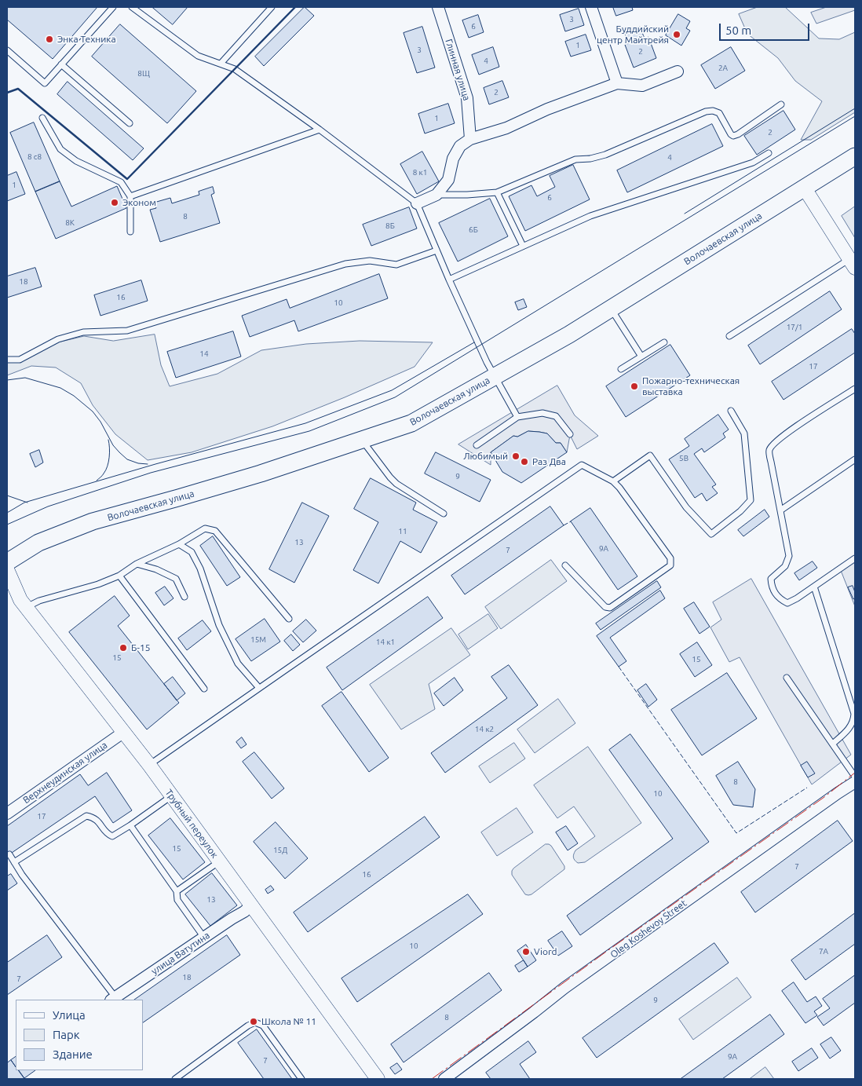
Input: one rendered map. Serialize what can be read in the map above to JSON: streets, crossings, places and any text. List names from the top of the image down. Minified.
{"streets":{"main road":["Волочаевская улица"],"street":["Глинная улица","Верхнеудинская улица","Трубный переулок","Oleg Koshevoy Street","улица Ватутина"]},"crossings":[["Верхнеудинская улица","Трубный переулок"],["Трубный переулок","улица Ватутина"]],"places":["Буддийский центр Майтрейя","Энка Техника","Эконом","Пожарно-техническая выставка","Любимый","Раз Два","Б-15","Viord","Школа № 11"],"house_numbers":["3","6","1","3","2","4","2А","8Щ","2","1","2","8 с8","4","8 к1","1","6","8","8К","8Б","6Б","18","16","10","17/1","14","17","5В","9","11","13","9А","7","15М","14 к1","15","15","14 к2","8","10","17","15","15Д","7","16","13","10","7А","18","7","9","8","9А","7"],"legend":["Улица","Парк","Здание"],"scale_bar":"50 m"}
